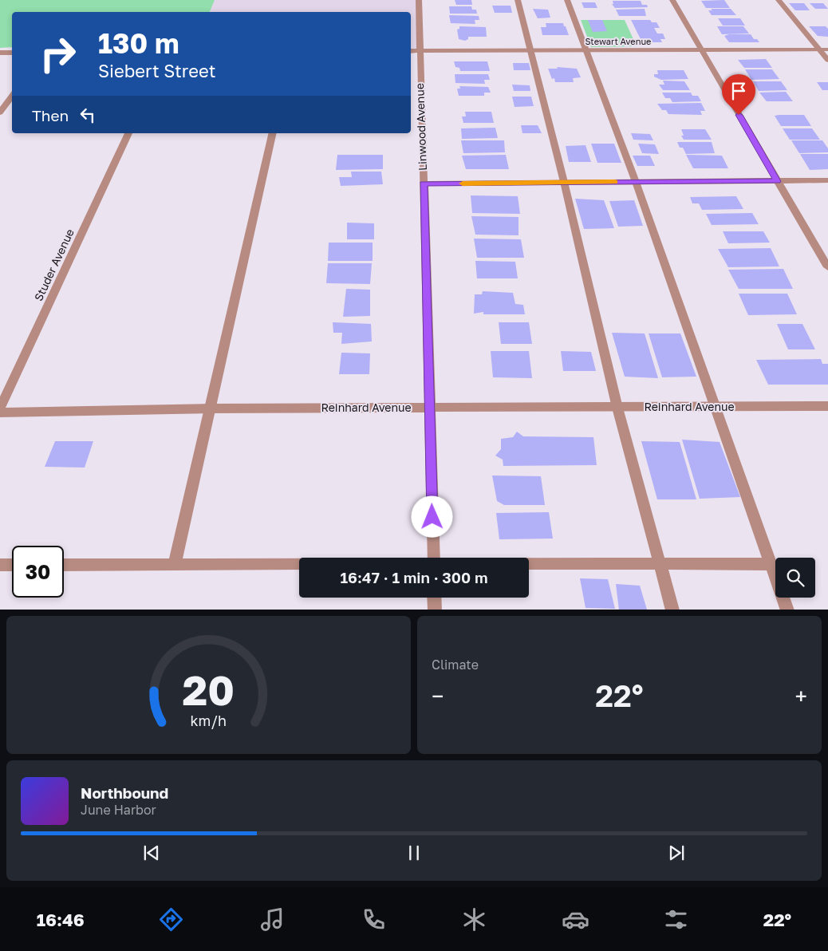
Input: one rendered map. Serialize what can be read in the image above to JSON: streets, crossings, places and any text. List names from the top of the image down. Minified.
{"streets":{"street":["Stewart Avenue","Linwood Avenue","Studer Avenue","Reinhard Avenue"]},"crossings":[["Stewart Avenue","Linwood Avenue"],["Linwood Avenue","Reinhard Avenue"]],"page":{"turn":["130 m","Siebert Street"],"then":"Then","limit":"30","trip":"16:47 · 1 min · 300 m","tile":"Climate","heat":["−","22°","+"],"song":["Northbound","June Harbor"],"tabs":["16:46","22°"],"gauge":["20","km/h"]}}
